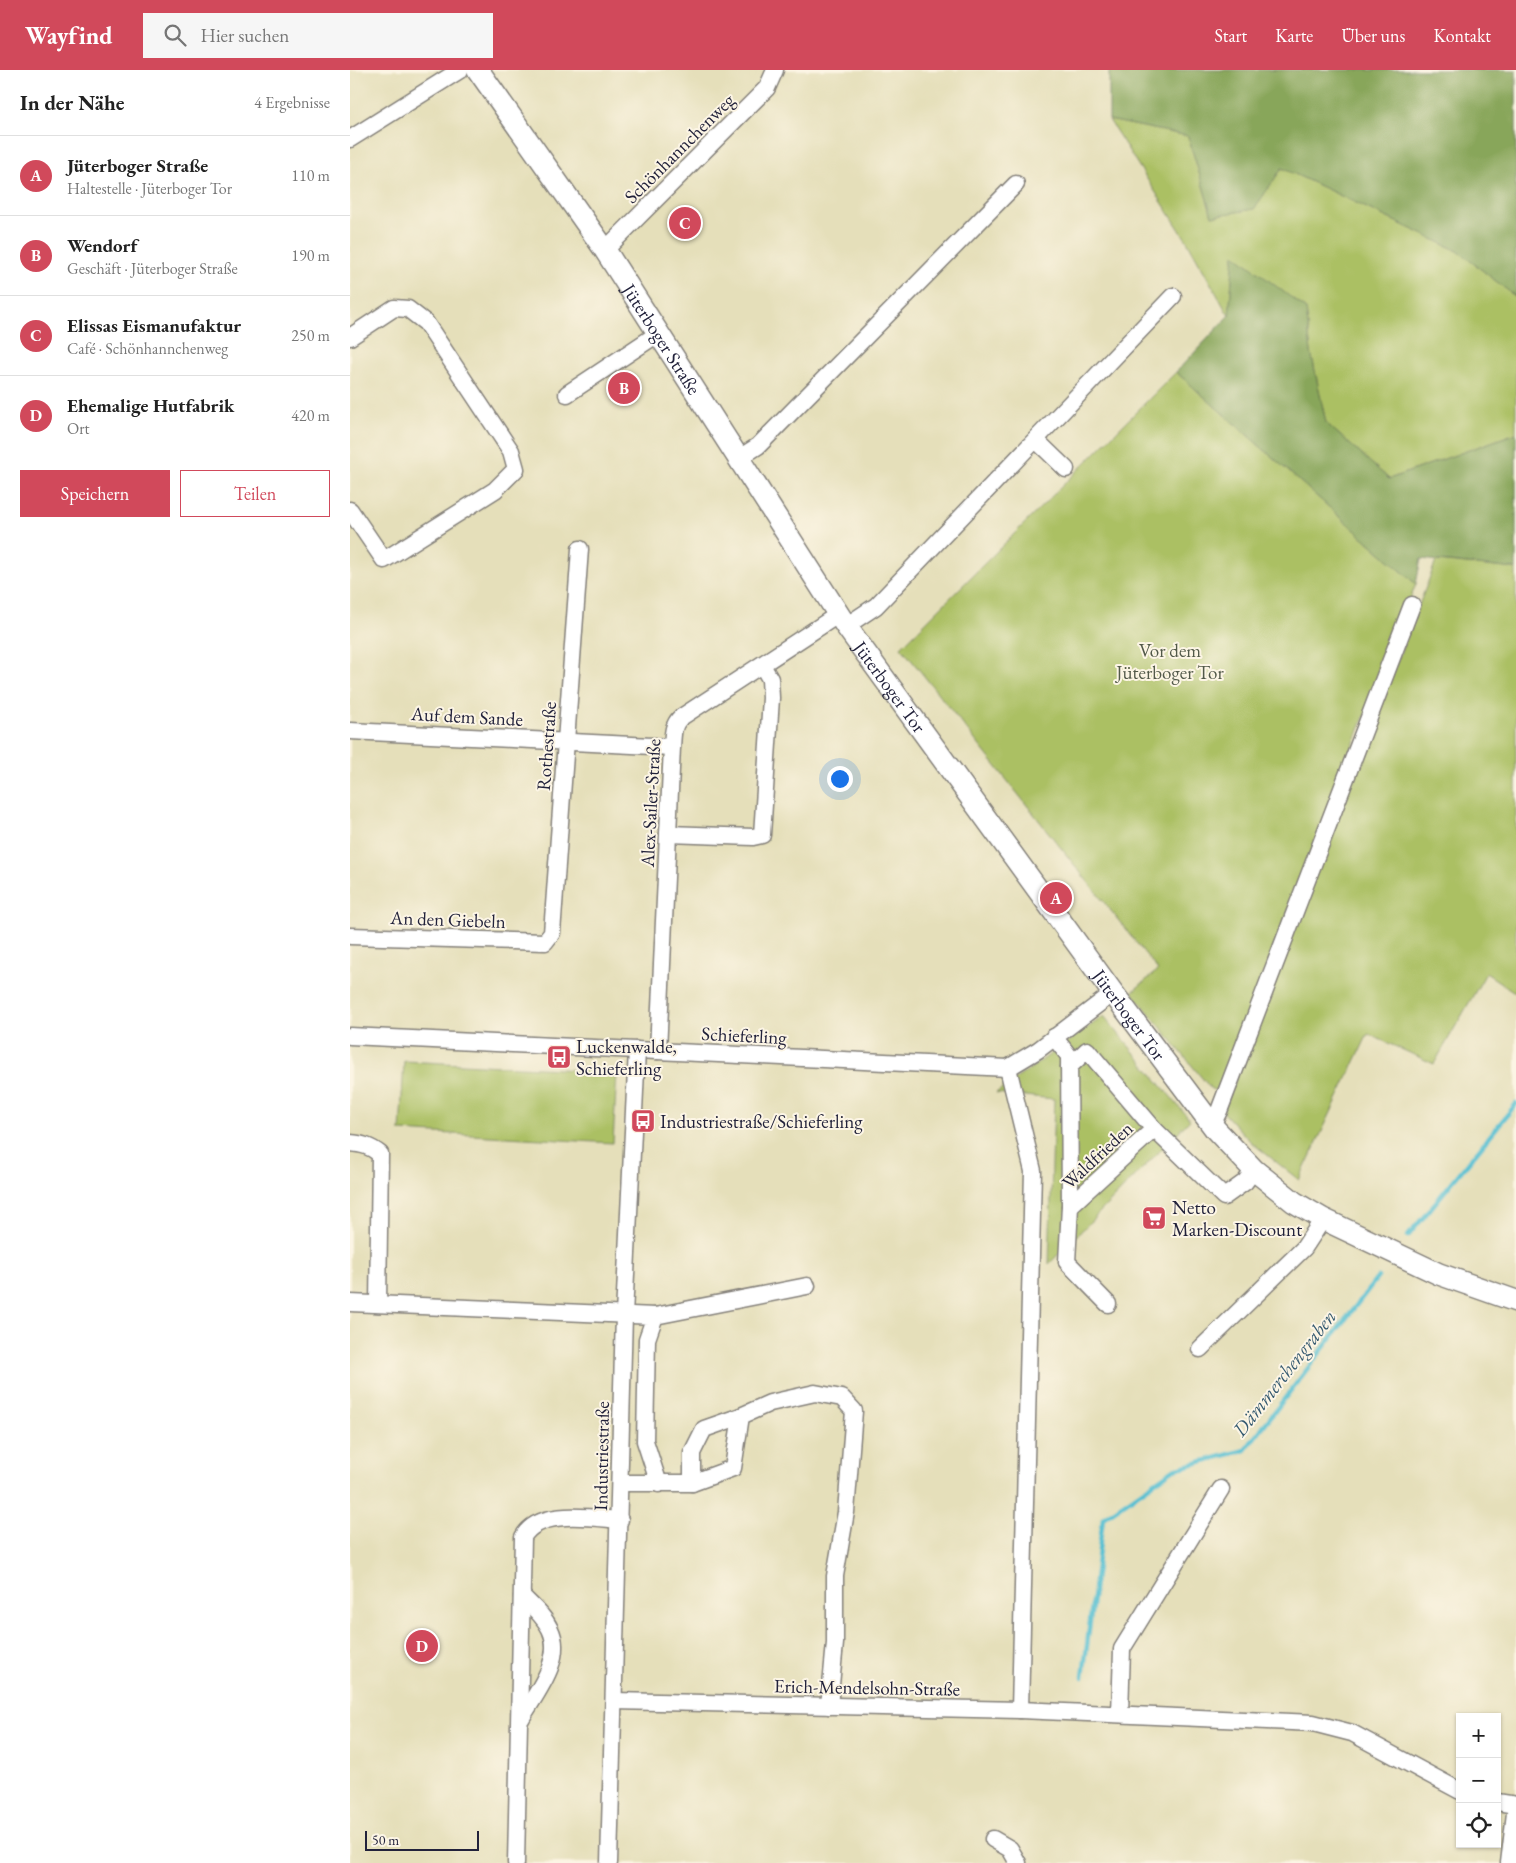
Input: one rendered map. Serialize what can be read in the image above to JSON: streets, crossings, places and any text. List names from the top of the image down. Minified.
{"streets":{"main road":["Jüterboger Straße","Jüterboger Tor"],"street":["Schönhannchenweg","Auf dem Sande","Rothestraße","Alex-Sailer-Straße","An den Giebeln","Schieferling","Waldfrieden","Industriestraße","Erich-Mendelsohn-Straße"]},"crossings":[["Schönhannchenweg","Jüterboger Straße"],["Jüterboger Straße","Jüterboger Tor"],["Jüterboger Straße","Alex-Sailer-Straße"],["Jüterboger Tor","Alex-Sailer-Straße"],["Jüterboger Tor","Waldfrieden"],["Auf dem Sande","Rothestraße"],["Auf dem Sande","Alex-Sailer-Straße"],["Rothestraße","An den Giebeln"],["Alex-Sailer-Straße","Schieferling"],["Schieferling","Industriestraße"],["Industriestraße","Erich-Mendelsohn-Straße"]],"water":["Dämmerchengraben"],"parks":["Vor dem Jüterboger Tor"],"places":{"bus stop":["Luckenwalde, Schieferling","Industriestraße/Schieferling"],"supermarket":["Netto Marken-Discount"]},"scale_bar":"50 m","page":{"header":"Wayfind","search":"Hier suchen","nav":["Start","Karte","Über uns","Kontakt"],"heading":["In der Nähe","4 Ergebnisse"],"list":[{"mark":"A","name":"Jüterboger Straße","note":"Haltestelle · Jüterboger Tor","value":"110 m"},{"mark":"B","name":"Wendorf","note":"Geschäft · Jüterboger Straße","value":"190 m"},{"mark":"C","name":"Elissas Eismanufaktur","note":"Café · Schönhannchenweg","value":"250 m"},{"mark":"D","name":"Ehemalige Hutfabrik","note":"Ort","value":"420 m"}],"pins":["C","B","A","D"],"buttons":["Speichern","Teilen"],"map_buttons":["+","−"],"scale":"50 m"}}
